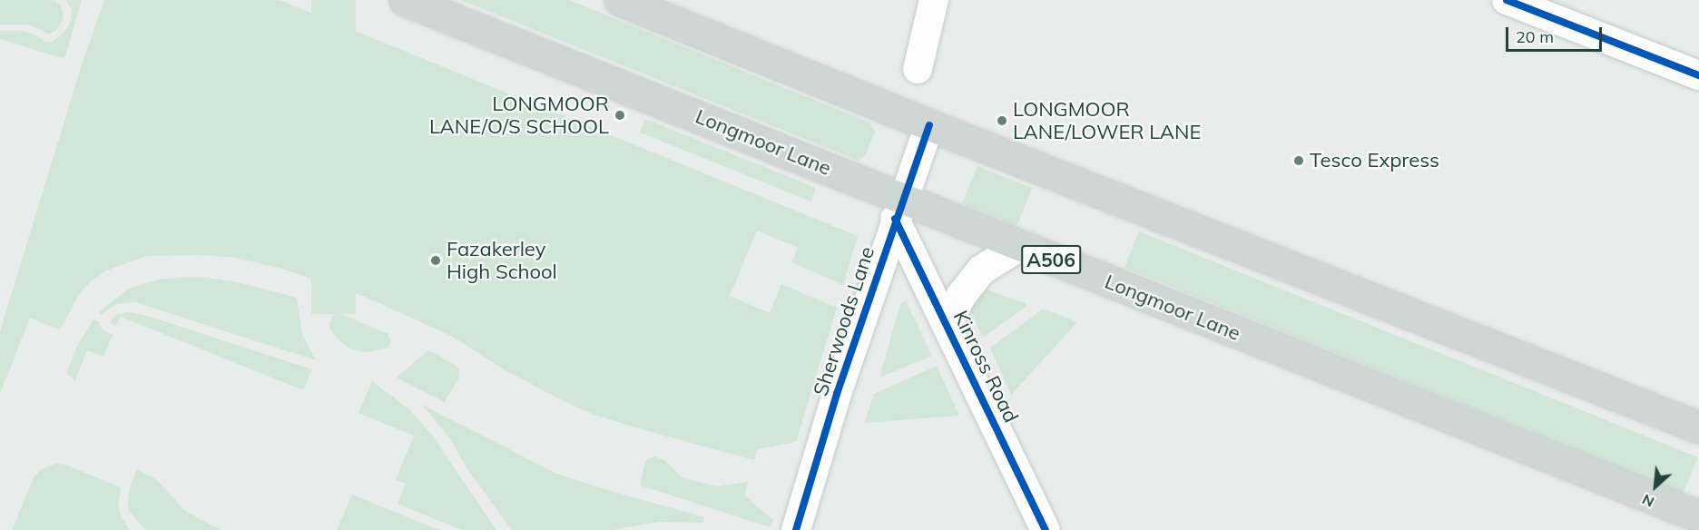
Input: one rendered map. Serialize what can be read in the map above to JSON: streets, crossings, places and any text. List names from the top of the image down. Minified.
{"streets":{"main road":["Longmoor Lane","A506"],"street":["Sherwoods Lane","Kinross Road"]},"crossings":[["Longmoor Lane","Sherwoods Lane"],["Longmoor Lane","Kinross Road"],["Sherwoods Lane","Kinross Road"]],"places":["LONGMOOR LANE/O/S SCHOOL","LONGMOOR LANE/LOWER LANE","Tesco Express","Fazakerley High School"],"scale_bar":"20 m","north":"bottom left"}
